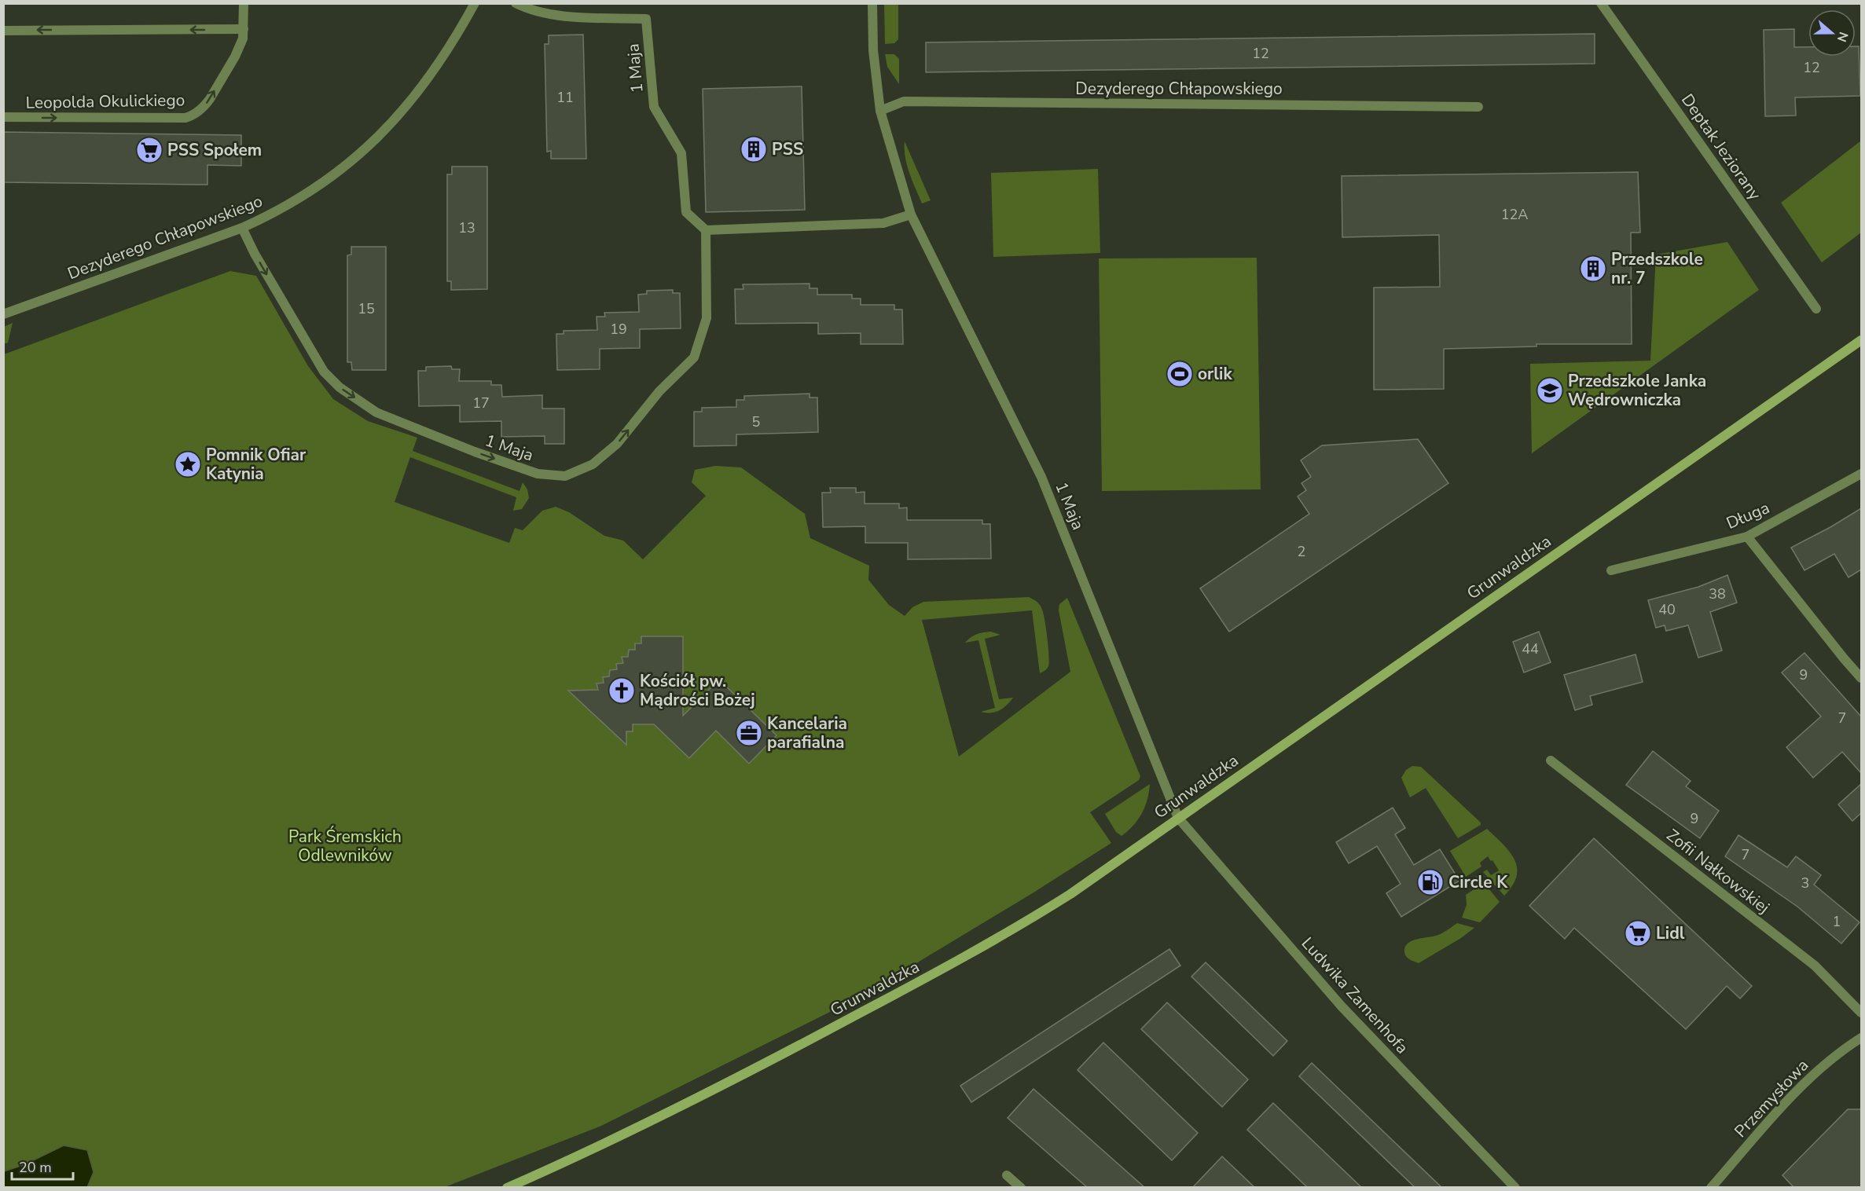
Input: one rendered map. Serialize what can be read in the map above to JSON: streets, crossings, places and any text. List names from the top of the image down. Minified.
{"streets":{"main road":["Grunwaldzka"],"street":["1 Maja","Dezyderego Chłapowskiego","Leopolda Okulickiego","Deptak Jeziorany","Długa","Zofii Nałkowskiej","Ludwika Zamenhofa","Przemysłowa"]},"crossings":[["1 Maja","Dezyderego Chłapowskiego"],["1 Maja","Grunwaldzka"],["1 Maja","Ludwika Zamenhofa"],["Grunwaldzka","Ludwika Zamenhofa"]],"parks":["Park Śremskich Odlewników"],"places":{"building":["PSS","Przedszkole nr. 7"],"supermarket":["PSS Społem","Lidl"],"sports":["orlik"],"school or university":["Przedszkole Janka Wędrowniczka"],"place":["Pomnik Ofiar Katynia"],"church":["Kościół pw. Mądrości Bożej"],"office":["Kancelaria parafialna"],"fuel station":["Circle K"]},"house_numbers":["12","12","11","12A","13","15","19","17","5","2","38","40","44","9","7","9","7","3","1"],"scale_bar":"20 m","north":"right"}
